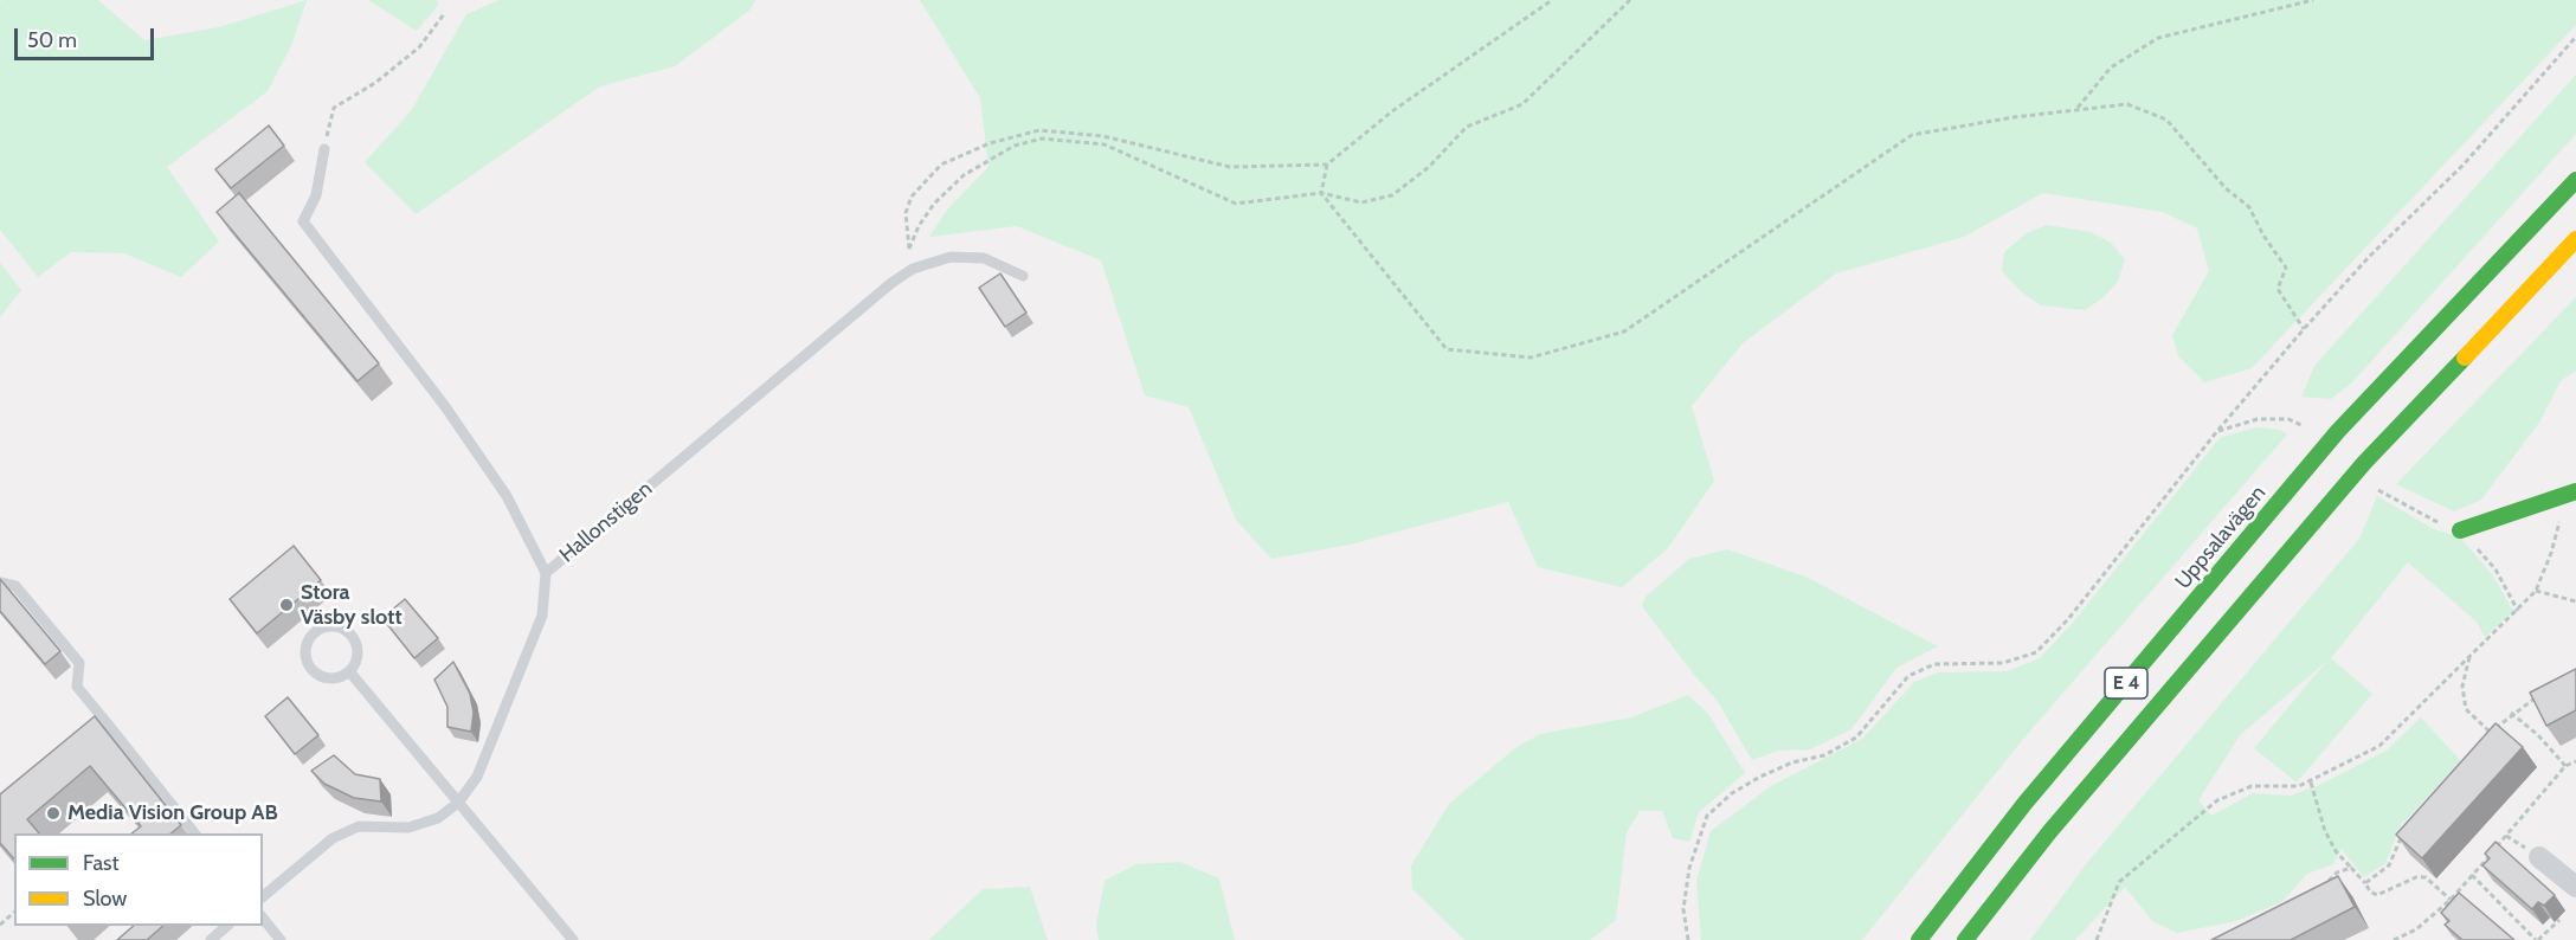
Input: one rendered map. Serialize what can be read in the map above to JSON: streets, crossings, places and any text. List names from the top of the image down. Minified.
{"streets":{"main road":["Uppsalavägen","E 4"],"lane":["Hallonstigen"]},"places":["Stora Väsby slott","Media Vision Group AB"],"legend":["Fast","Slow"],"scale_bar":"50 m"}
